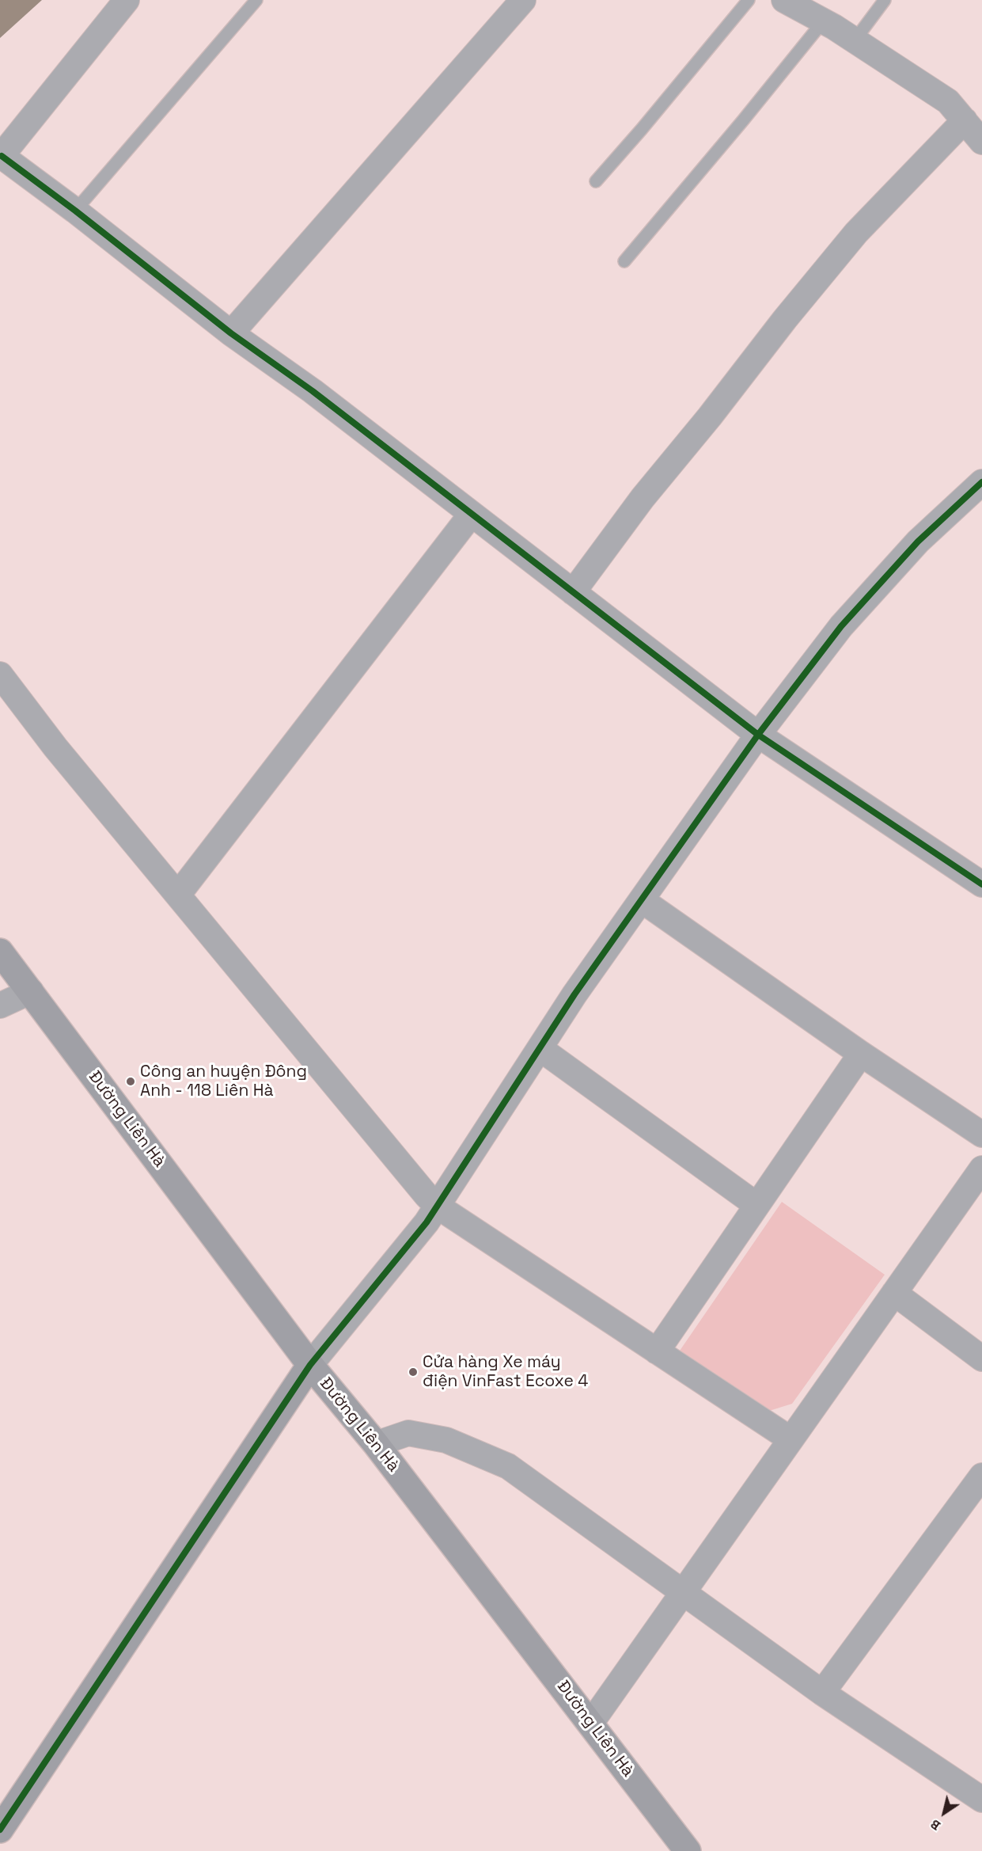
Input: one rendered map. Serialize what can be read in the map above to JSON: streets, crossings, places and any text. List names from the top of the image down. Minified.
{"streets":{"main road":["Đường Liên Hà"]},"places":["Công an huyện Đông Anh - 118 Liên Hà","Cửa hàng Xe máy điện VinFast Ecoxe 4"],"north":"bottom left"}
